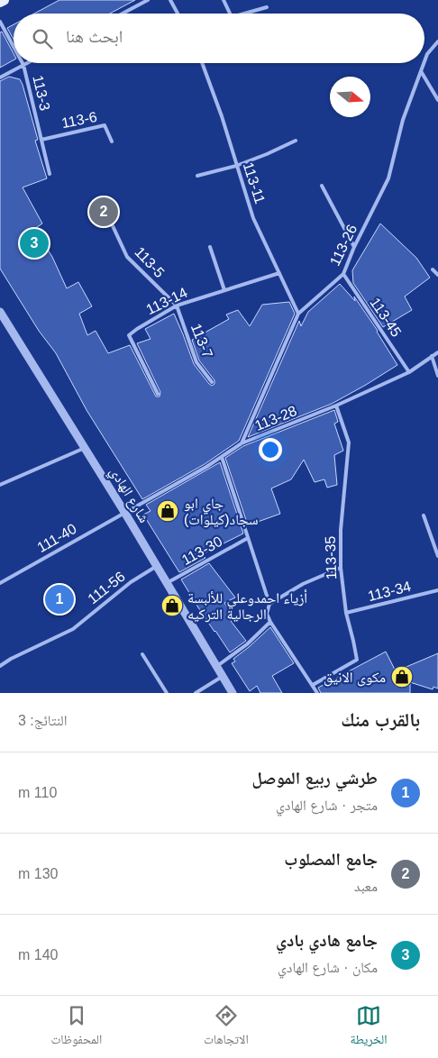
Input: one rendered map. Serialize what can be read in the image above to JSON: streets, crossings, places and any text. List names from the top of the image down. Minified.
{"streets":{"street":["شارع الهادي"],"lane":["113-3","113-6","113-11","113-26","113-5","113-14","113-45","113-7","113-28","111-40","113-30","113-35","111-56","113-34"]},"crossings":[["113-3","113-6"],["113-11","113-26"],["113-11","113-14"],["113-26","113-45"],["113-26","113-28"],["113-5","113-14"],["113-5","113-7"],["113-14","113-7"],["113-45","113-28"],["113-28","شارع الهادي"],["113-28","111-40"],["113-28","113-35"],["شارع الهادي","111-40"],["شارع الهادي","113-30"],["شارع الهادي","111-56"],["113-35","113-34"]],"places":{"shop":["جاي ابو سجاد(كيلوات)","أزياء احمدوعلي للألبسة الرجالية التركيه","مكوى الانيق"]},"north":"right","page":{"search":"ابحث هنا","pins":["2","3","1"],"heading":["بالقرب منك","النتائج: 3"],"list":[{"mark":"1","name":"طرشي ربيع الموصل","note":"متجر · شارع الهادي","value":"110 m"},{"mark":"2","name":"جامع المصلوب","note":"معبد","value":"130 m"},{"mark":"3","name":"جامع هادي بادي","note":"مكان · شارع الهادي","value":"140 m"}],"nav":["الخريطة","الاتجاهات","المحفوظات"]}}
